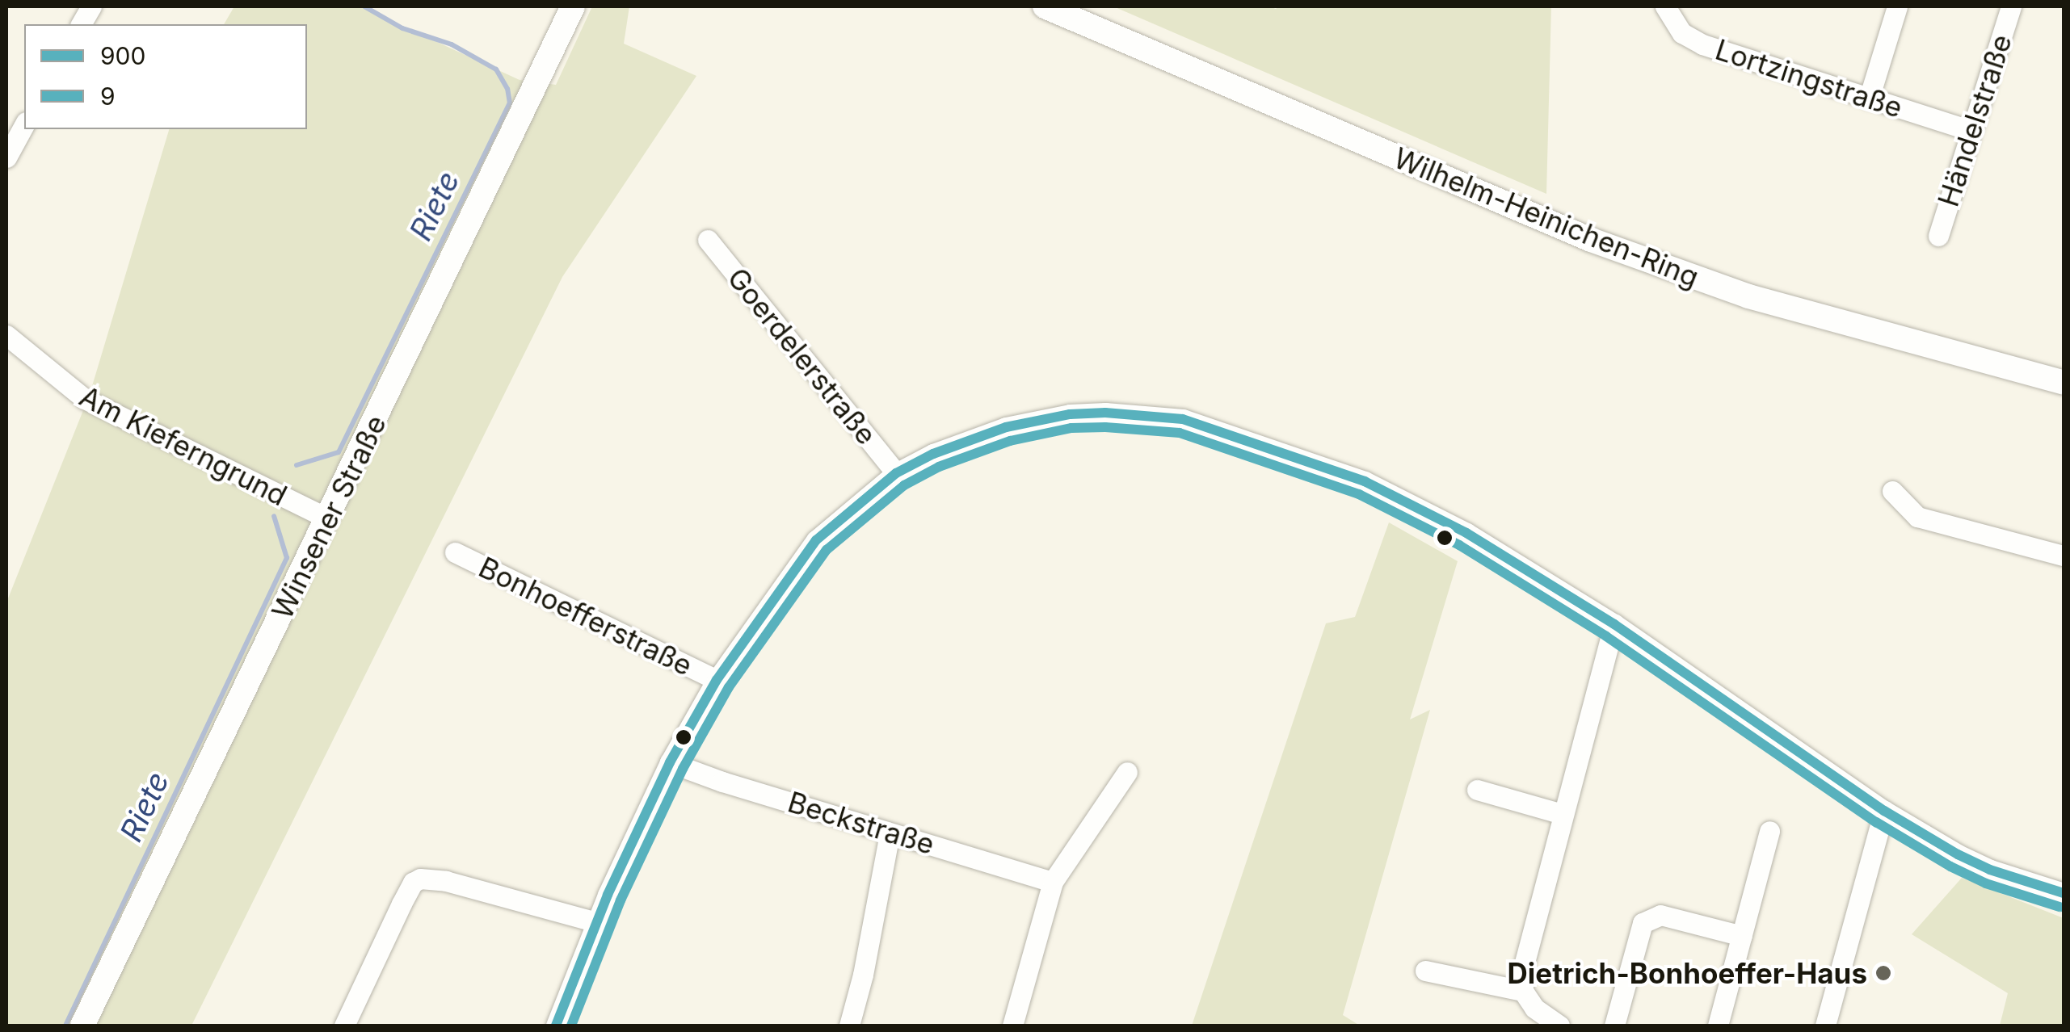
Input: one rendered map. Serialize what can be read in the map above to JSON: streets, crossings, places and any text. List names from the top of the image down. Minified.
{"streets":{"main road":["Wilhelm-Heinichen-Ring","Winsener Straße"],"street":["Lortzingstraße","Händelstraße","Goerdelerstraße","Am Kieferngrund","Bonhoefferstraße","Beckstraße"]},"crossings":[["Lortzingstraße","Händelstraße"],["Am Kieferngrund","Winsener Straße"]],"water":["Riete"],"places":["Dietrich-Bonhoeffer-Haus"],"lines":["transit line 900","transit line 9"],"legend":["900","9"]}
